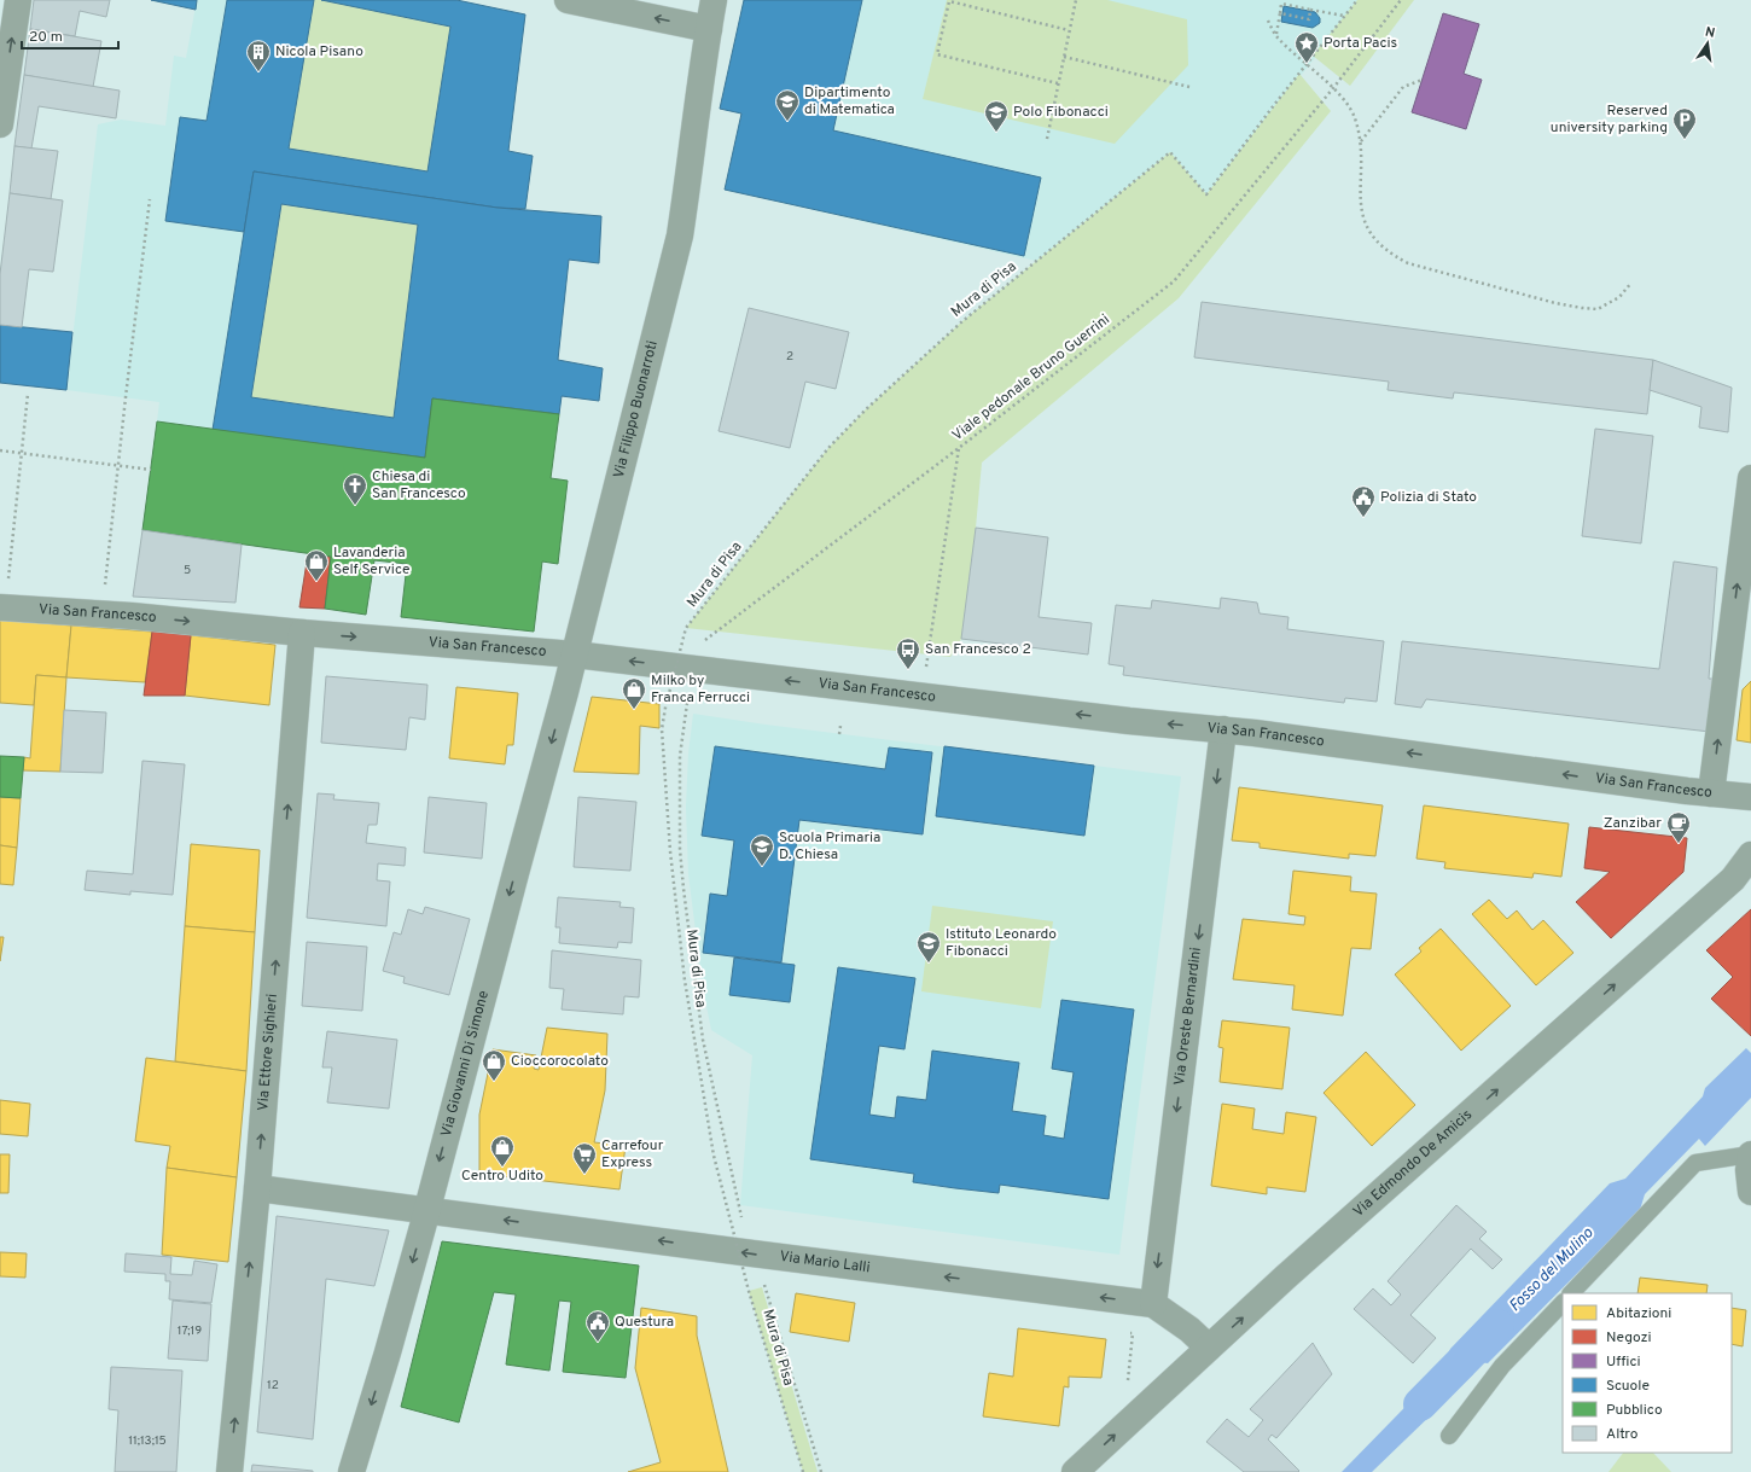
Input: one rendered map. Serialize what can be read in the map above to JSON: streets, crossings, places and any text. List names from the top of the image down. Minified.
{"streets":{"street":["Via Filippo Buonarroti","Via San Francesco","Via Oreste Bernardini","Via Ettore Sighieri","Via Giovanni Di Simone","Via Edmondo De Amicis","Via Mario Lalli"],"path":["Mura di Pisa","Viale pedonale Bruno Guerrini"]},"crossings":[["Mura di Pisa","Via Mario Lalli"],["Via Filippo Buonarroti","Via San Francesco"],["Via Filippo Buonarroti","Via Giovanni Di Simone"],["Via San Francesco","Via Oreste Bernardini"],["Via San Francesco","Via Ettore Sighieri"],["Via San Francesco","Via Giovanni Di Simone"],["Via Oreste Bernardini","Via Mario Lalli"],["Via Ettore Sighieri","Via Mario Lalli"],["Via Giovanni Di Simone","Via Mario Lalli"],["Via Edmondo De Amicis","Via Mario Lalli"]],"one_way":["Via Oreste Bernardini","Via Ettore Sighieri","Via Giovanni Di Simone","Via Edmondo De Amicis","Via Mario Lalli"],"water":["Fosso del Mulino"],"places":{"place":["Porta Pacis"],"building":["Nicola Pisano"],"school or university":["Dipartimento di Matematica","Polo Fibonacci","Scuola Primaria D. Chiesa","Istituto Leonardo Fibonacci"],"parking":["Reserved university parking"],"church":["Chiesa di San Francesco"],"public building":["Polizia di Stato","Questura"],"shop":["Lavanderia Self Service","Milko by Franca Ferrucci","Cioccorocolato","Centro Udito"],"bus stop":["San Francesco 2"],"cafe":["Zanzibar"],"supermarket":["Carrefour Express"]},"house_numbers":["2","5","17;19","12","11;13;15"],"legend":["Abitazioni","Negozi","Uffici","Scuole","Pubblico","Altro"],"scale_bar":"20 m","north":"top"}
